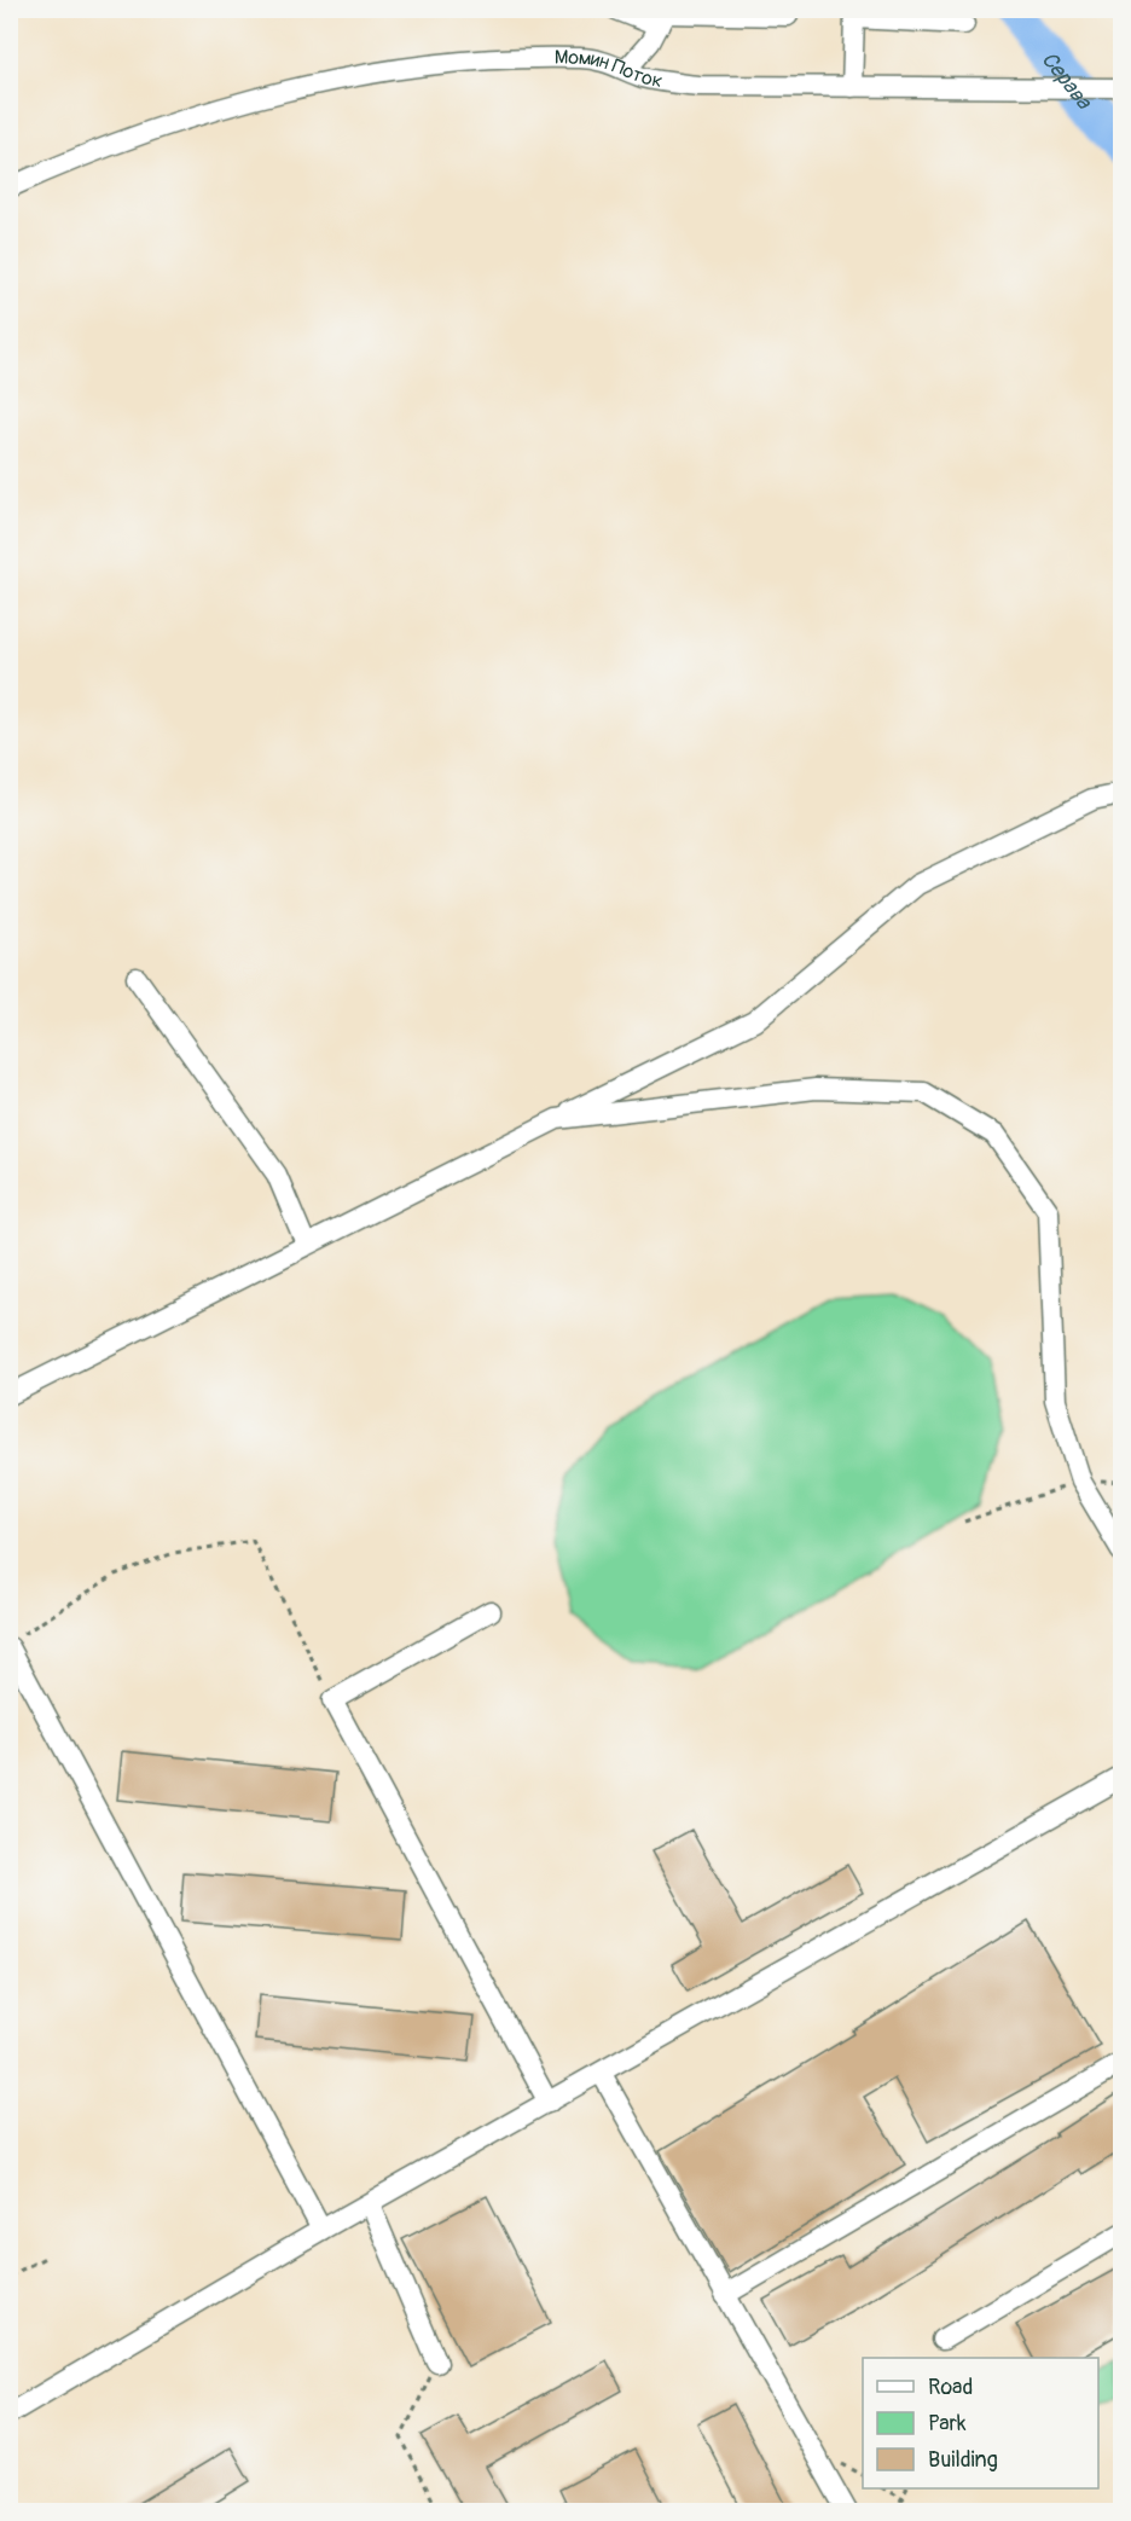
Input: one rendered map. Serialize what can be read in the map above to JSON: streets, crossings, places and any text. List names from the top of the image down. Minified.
{"streets":{"street":["Момин Поток"]},"water":["Серава"],"legend":["Road","Park","Building"]}
